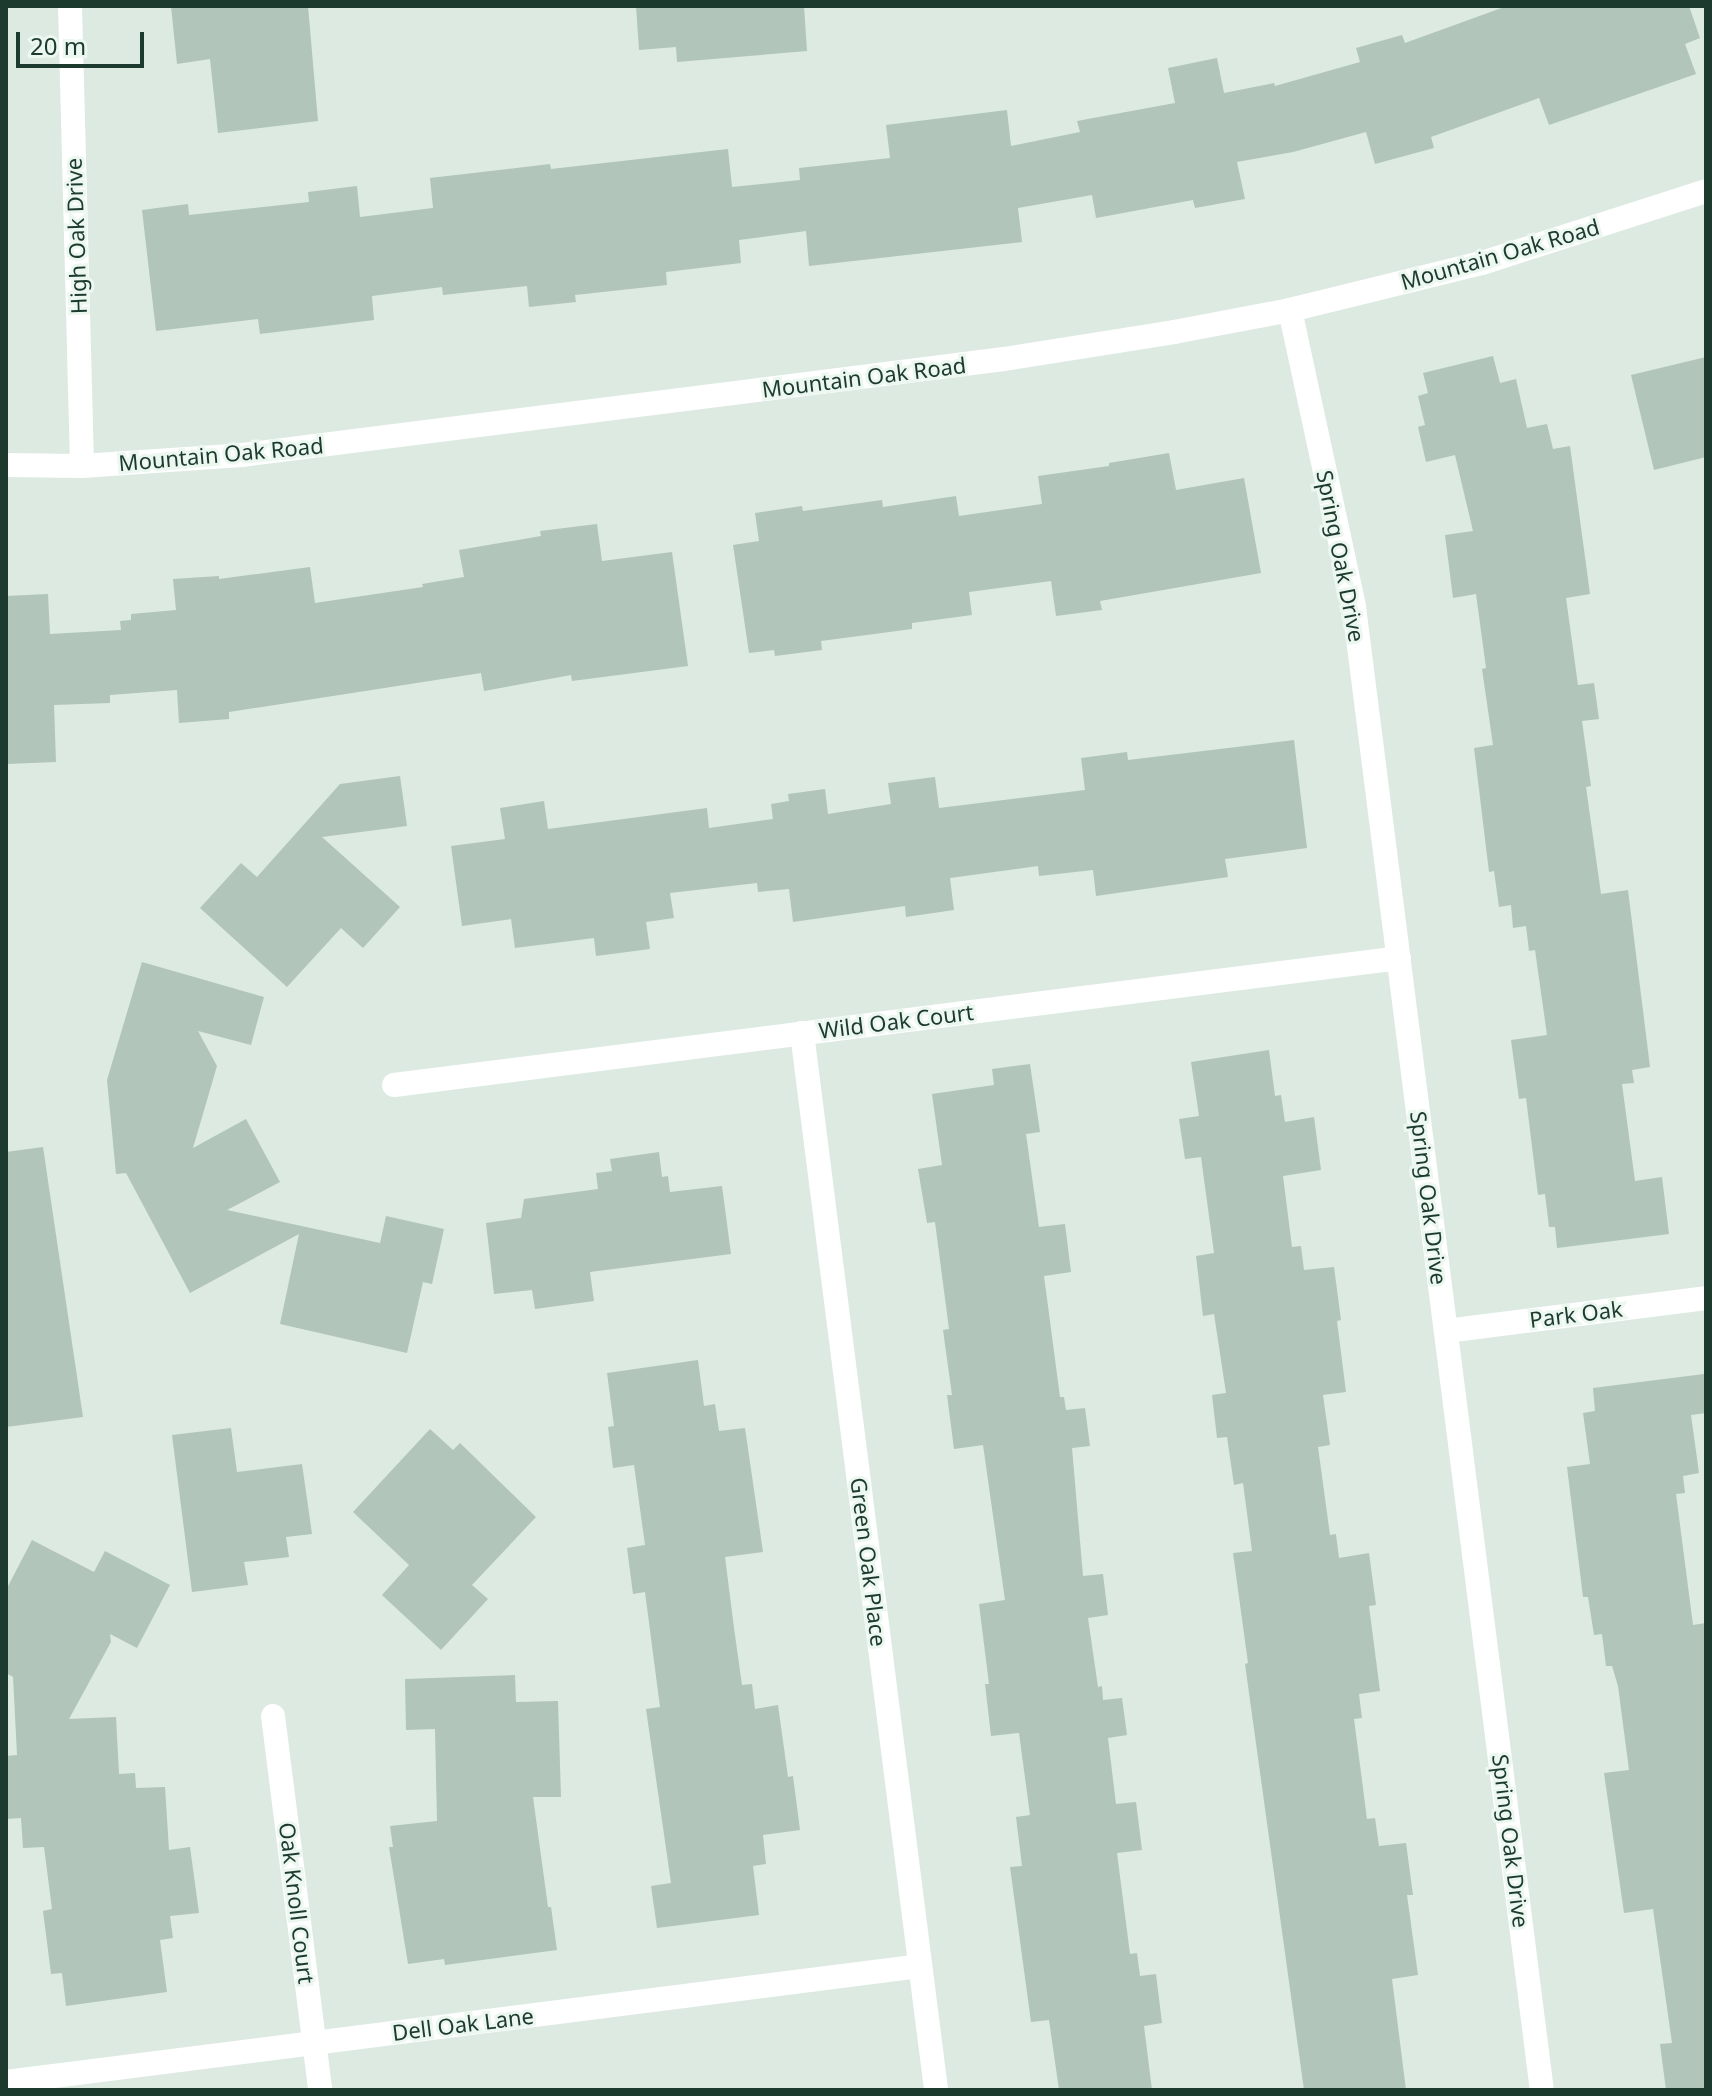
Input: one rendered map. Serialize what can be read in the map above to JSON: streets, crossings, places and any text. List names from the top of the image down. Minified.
{"streets":{"street":["High Oak Drive","Mountain Oak Road","Spring Oak Drive","Wild Oak Court","Park Oak","Green Oak Place","Oak Knoll Court","Dell Oak Lane"]},"crossings":[["High Oak Drive","Mountain Oak Road"],["Mountain Oak Road","Spring Oak Drive"],["Spring Oak Drive","Wild Oak Court"],["Spring Oak Drive","Park Oak"],["Wild Oak Court","Green Oak Place"],["Green Oak Place","Dell Oak Lane"],["Oak Knoll Court","Dell Oak Lane"]],"scale_bar":"20 m"}
